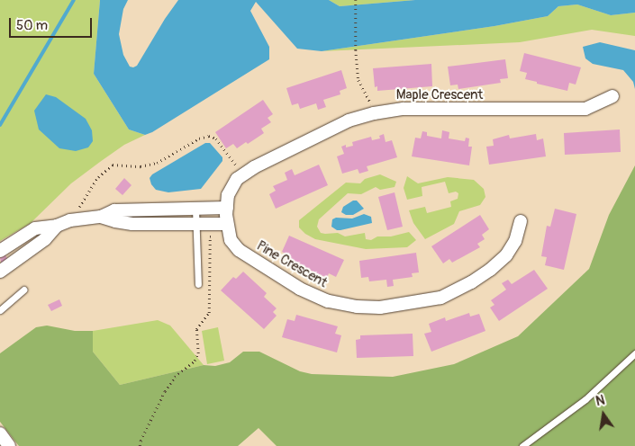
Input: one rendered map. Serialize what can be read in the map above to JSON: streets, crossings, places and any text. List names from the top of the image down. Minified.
{"streets":{"street":["Maple Crescent","Pine Crescent"]},"crossings":[["Maple Crescent","Pine Crescent"]],"scale_bar":"50 m","north":"top"}
